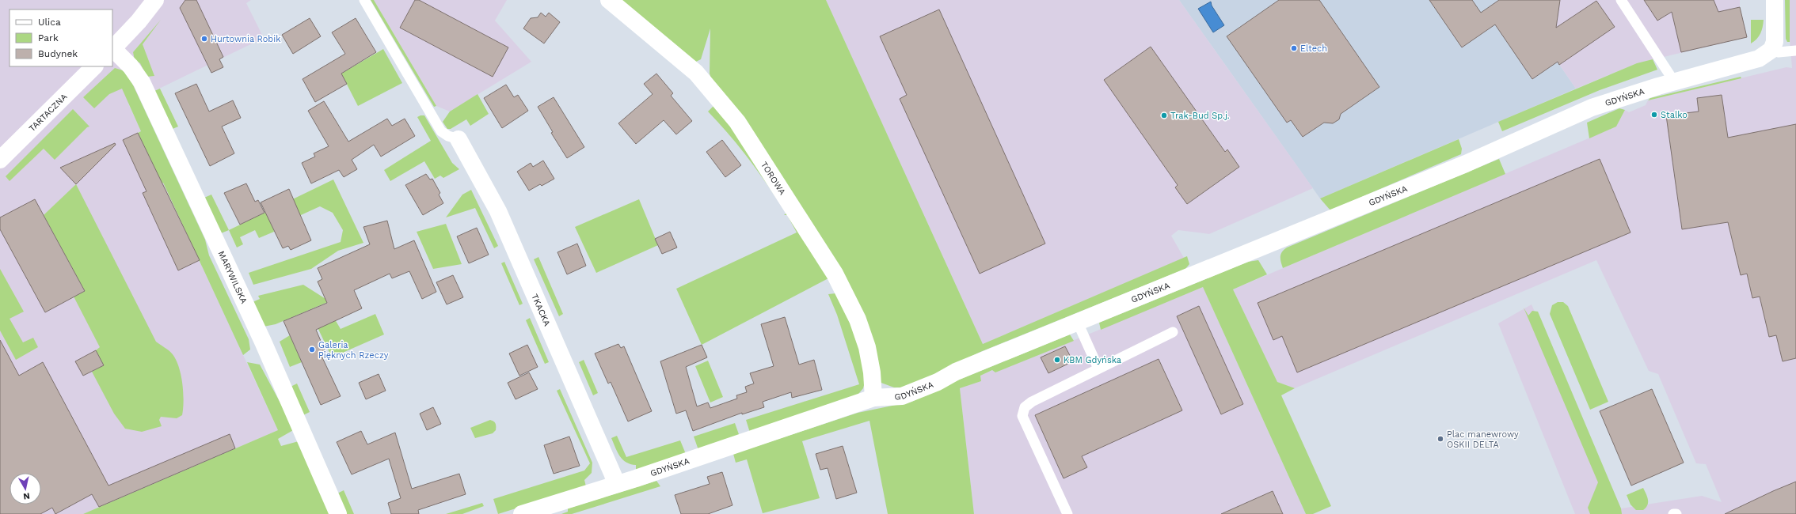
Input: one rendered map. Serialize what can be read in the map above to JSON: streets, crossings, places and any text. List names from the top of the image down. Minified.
{"streets":{"street":["GDYŃSKA","TARTACZNA","TOROWA","MARYWILSKA","TKACKA"]},"crossings":[["GDYŃSKA","TOROWA"],["GDYŃSKA","TKACKA"]],"places":["Hurtownia Robik","Eltech","Stalko","Trak-Bud Sp.j.","Galeria Pięknych Rzeczy","KBM Gdyńska","Plac manewrowy OSKII DELTA"],"legend":["Ulica","Park","Budynek"],"north":"bottom"}
